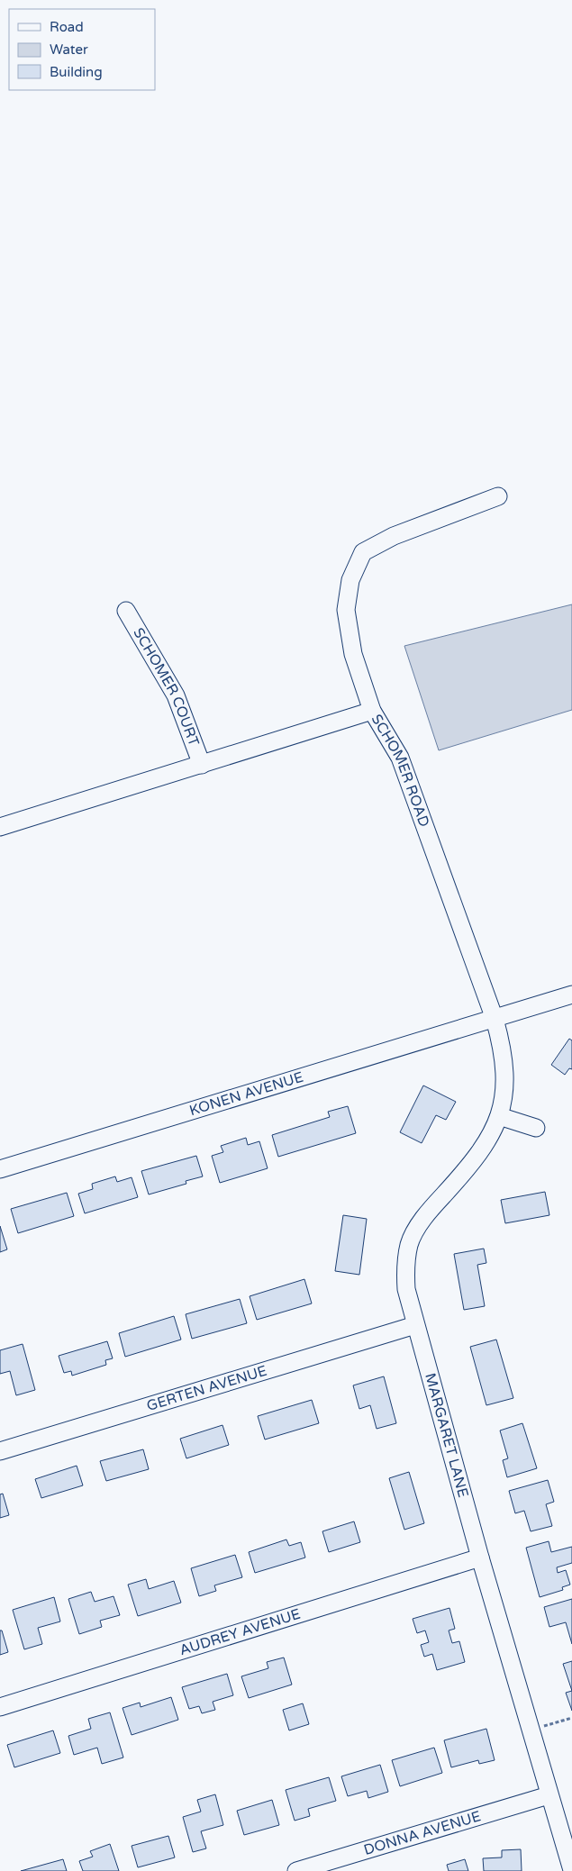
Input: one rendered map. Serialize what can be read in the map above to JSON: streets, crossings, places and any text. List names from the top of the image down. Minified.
{"streets":{"street":["SCHOMER COURT","SCHOMER ROAD","KONEN AVENUE","GERTEN AVENUE","MARGARET LANE","AUDREY AVENUE","DONNA AVENUE"]},"crossings":[["SCHOMER COURT","SCHOMER ROAD"],["SCHOMER ROAD","KONEN AVENUE"],["SCHOMER ROAD","MARGARET LANE"],["KONEN AVENUE","MARGARET LANE"],["GERTEN AVENUE","MARGARET LANE"],["MARGARET LANE","AUDREY AVENUE"],["MARGARET LANE","DONNA AVENUE"]],"legend":["Road","Water","Building"]}
